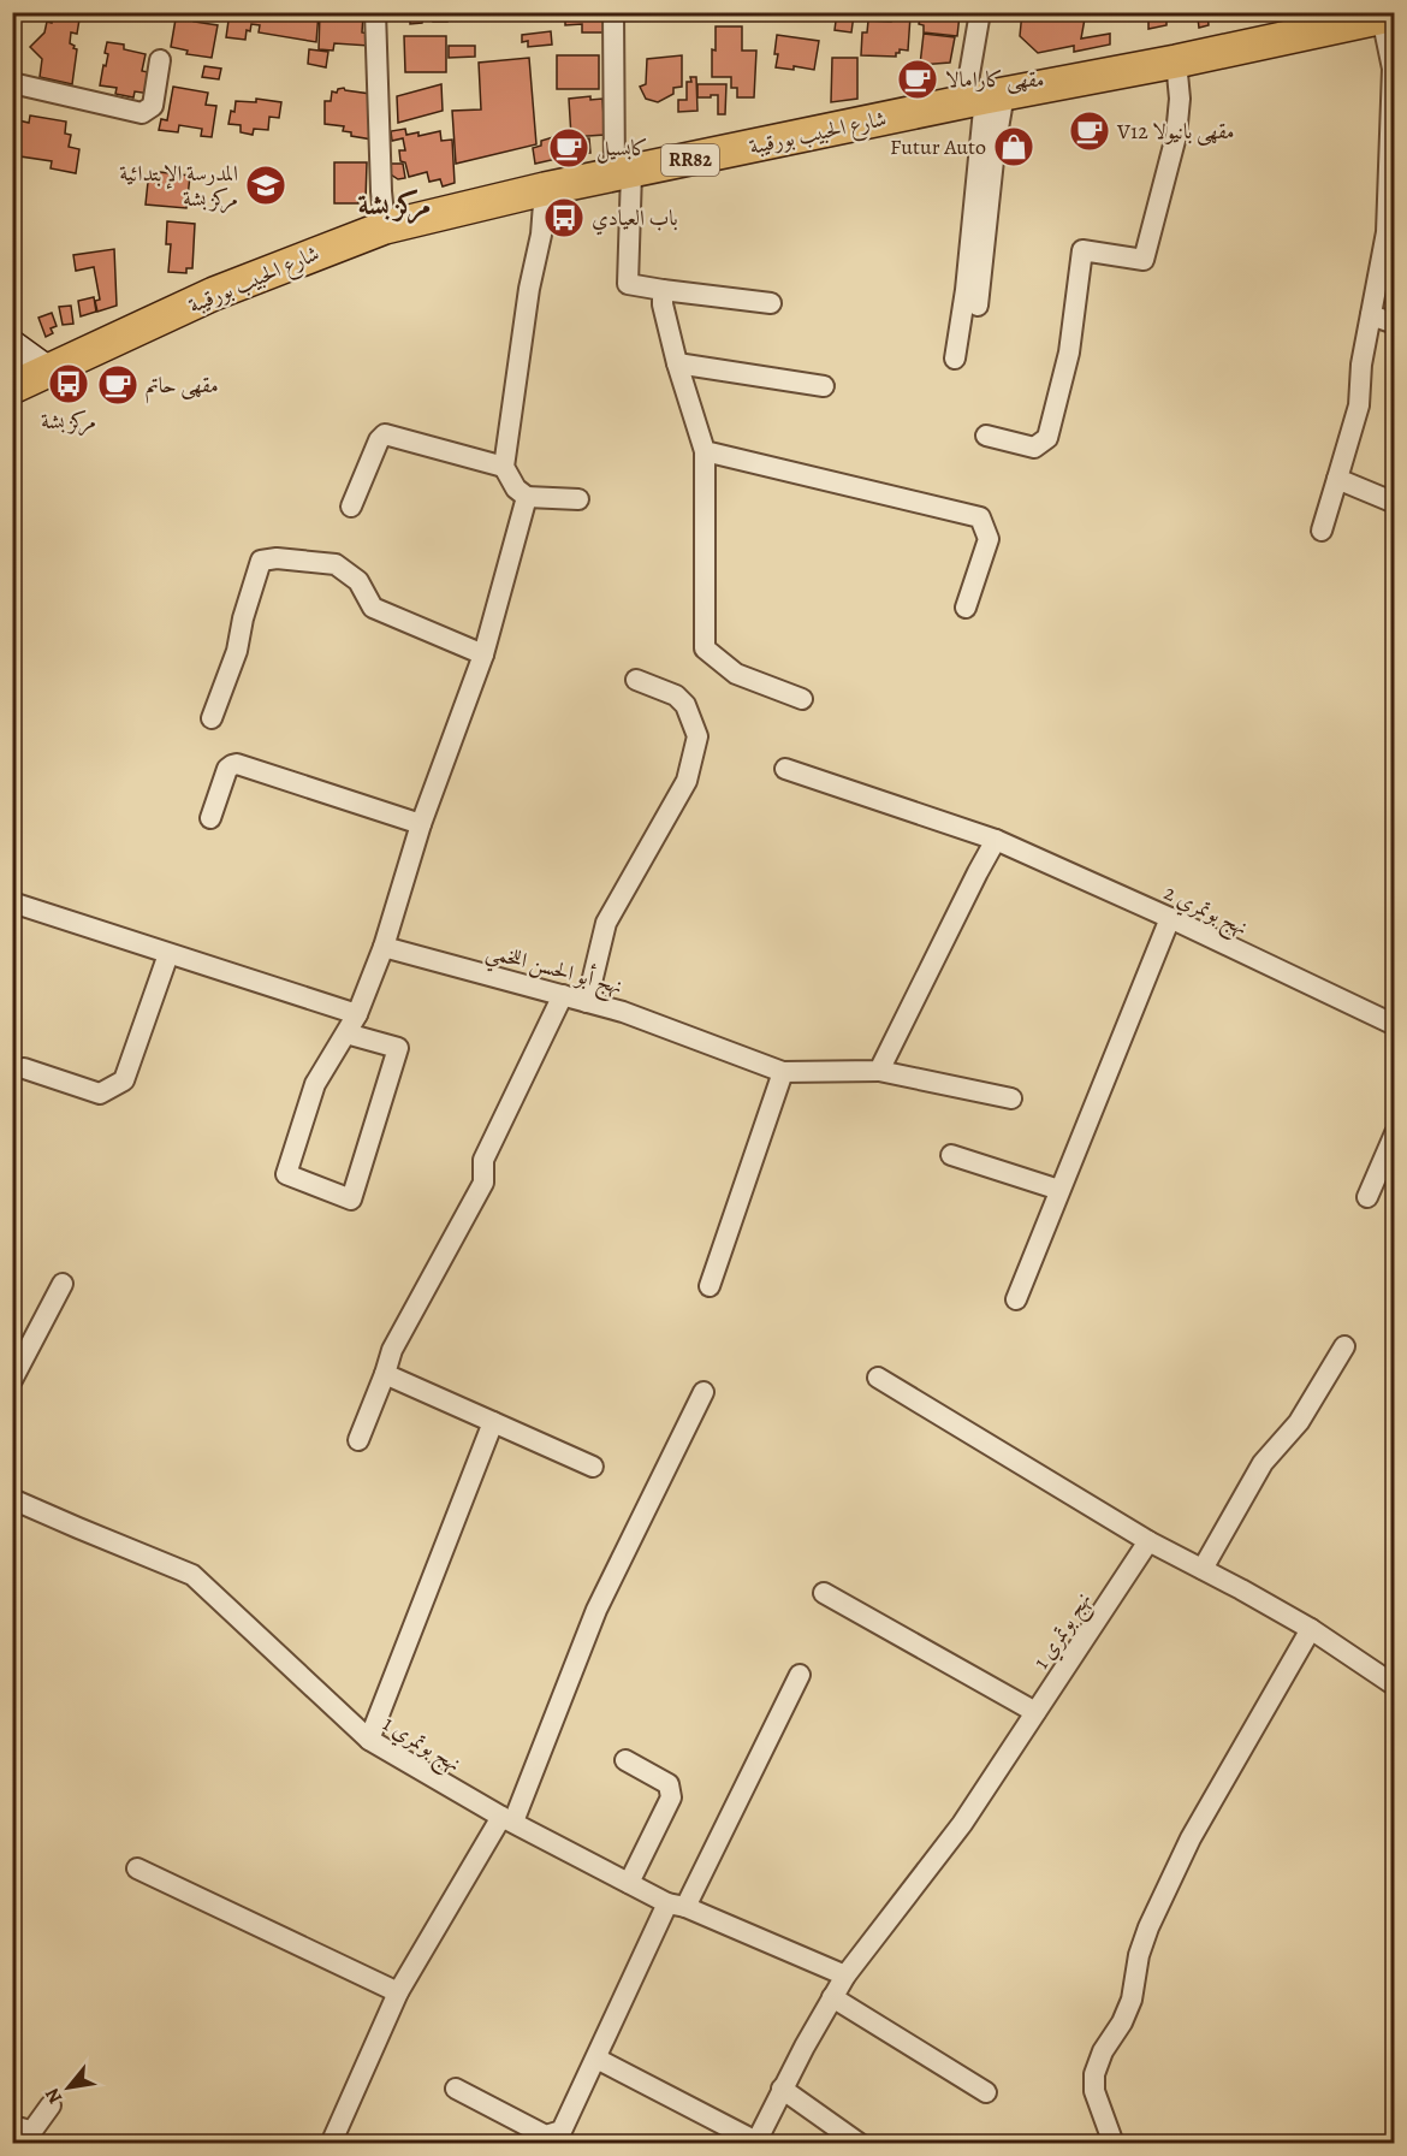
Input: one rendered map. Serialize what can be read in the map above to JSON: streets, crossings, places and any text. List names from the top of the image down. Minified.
{"streets":{"main road":["شارع الحبيب بورقيبة","RR82"],"street":["نهج بوتمري 2","نهج أبو الحسن اللخمي","نهج بوتمري 1"]},"districts":["مركز بشة"],"places":{"cafe":["مقهى كارامالا","V12 مقهى بانيولا","كابسيل","مقهى حاتم"],"shop":["Futur Auto"],"school or university":["المدرسة الإبتدائية مركز بشة"],"bus stop":["باب العيادي","مركز بشة"]},"north":"bottom left"}
